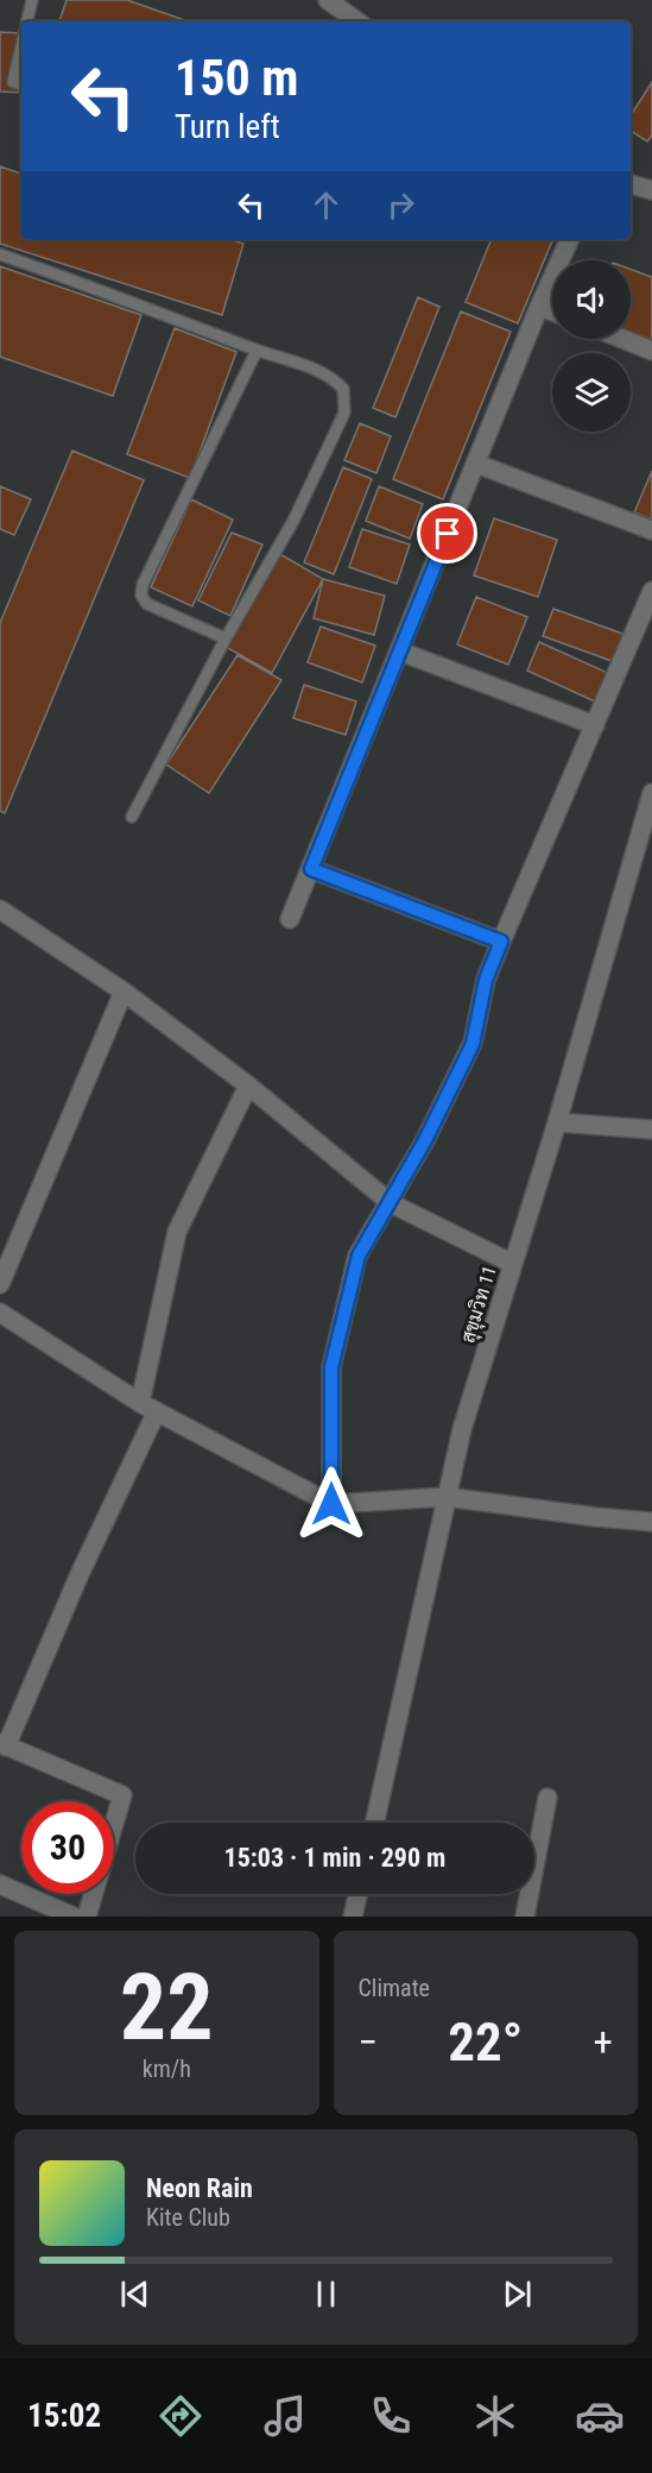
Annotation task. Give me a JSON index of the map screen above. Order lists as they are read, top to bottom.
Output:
{
  "streets": {
    "street": ["สุขุมวิท 11"]
  },
  "page": {
    "turn": ["150 m", "Turn left"],
    "limit": "30",
    "trip": "15:03 · 1 min · 290 m",
    "tile": [
      ["22", "km/h"],
      "Climate"
    ],
    "heat": ["−", "22°", "+"],
    "song": ["Neon Rain", "Kite Club"],
    "tabs": "15:02"
  }
}
